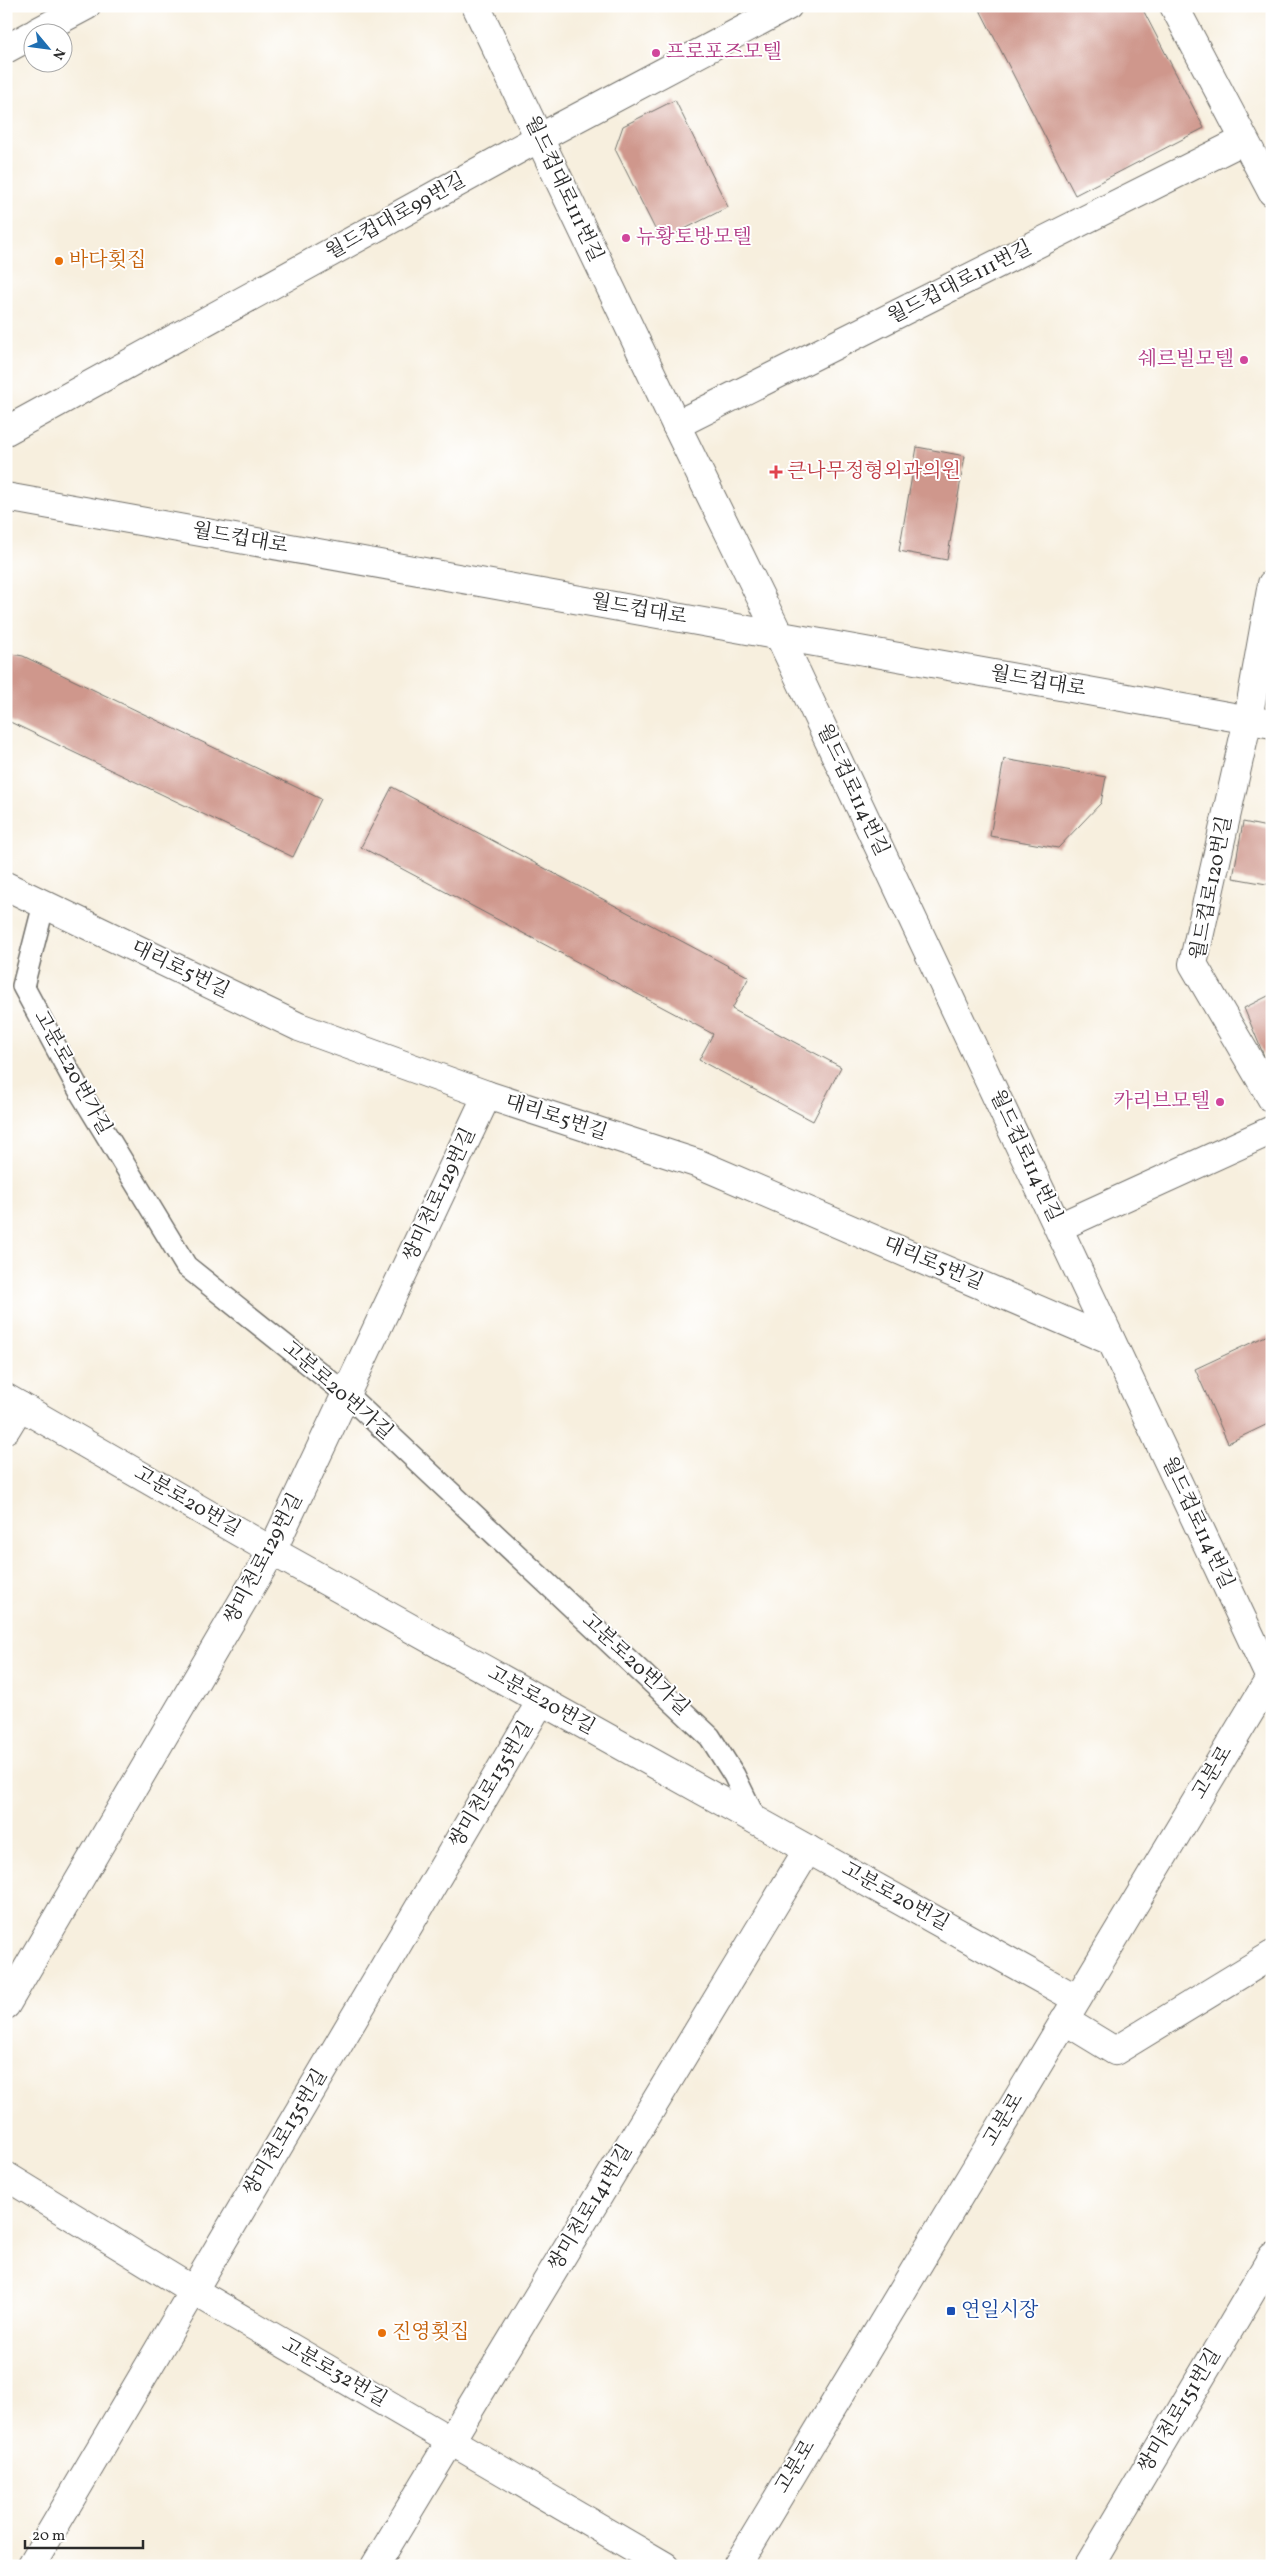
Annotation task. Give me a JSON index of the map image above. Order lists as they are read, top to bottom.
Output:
{
  "streets": {
    "street": [
      "월드컵대로111번길",
      "월드컵대로99번길",
      "월드컵대로",
      "월드컵로114번길",
      "월드컵로120번길",
      "대리로5번길",
      "쌍미천로129번길",
      "고분로20번길",
      "고분로",
      "쌍미천로135번길",
      "쌍미천로141번길",
      "고분로32번길",
      "쌍미천로151번길"
    ],
    "lane": ["고분로20번가길"]
  },
  "crossings": [
    ["월드컵대로111번길", "월드컵대로99번길"],
    ["월드컵대로111번길", "월드컵대로"],
    ["월드컵대로111번길", "월드컵로114번길"],
    ["월드컵대로", "월드컵로114번길"],
    ["월드컵대로", "월드컵로120번길"],
    ["월드컵로114번길", "대리로5번길"],
    ["월드컵로114번길", "고분로"],
    ["대리로5번길", "고분로20번가길"],
    ["대리로5번길", "쌍미천로129번길"],
    ["고분로20번가길", "쌍미천로129번길"],
    ["고분로20번가길", "고분로20번길"],
    ["쌍미천로129번길", "고분로20번길"],
    ["고분로20번길", "고분로"],
    ["고분로20번길", "쌍미천로135번길"],
    ["고분로20번길", "쌍미천로141번길"],
    ["쌍미천로135번길", "고분로32번길"],
    ["쌍미천로141번길", "고분로32번길"]
  ],
  "places": {
    "other": [
      "프로포즈모텔",
      "뉴황토방모텔",
      "바다횟집",
      "쉐르빌모텔",
      "카리브모텔",
      "진영횟집"
    ],
    "health": ["큰나무정형외과의원"],
    "transit": ["연일시장"]
  },
  "scale_bar": "20 m",
  "north": "bottom right"
}
